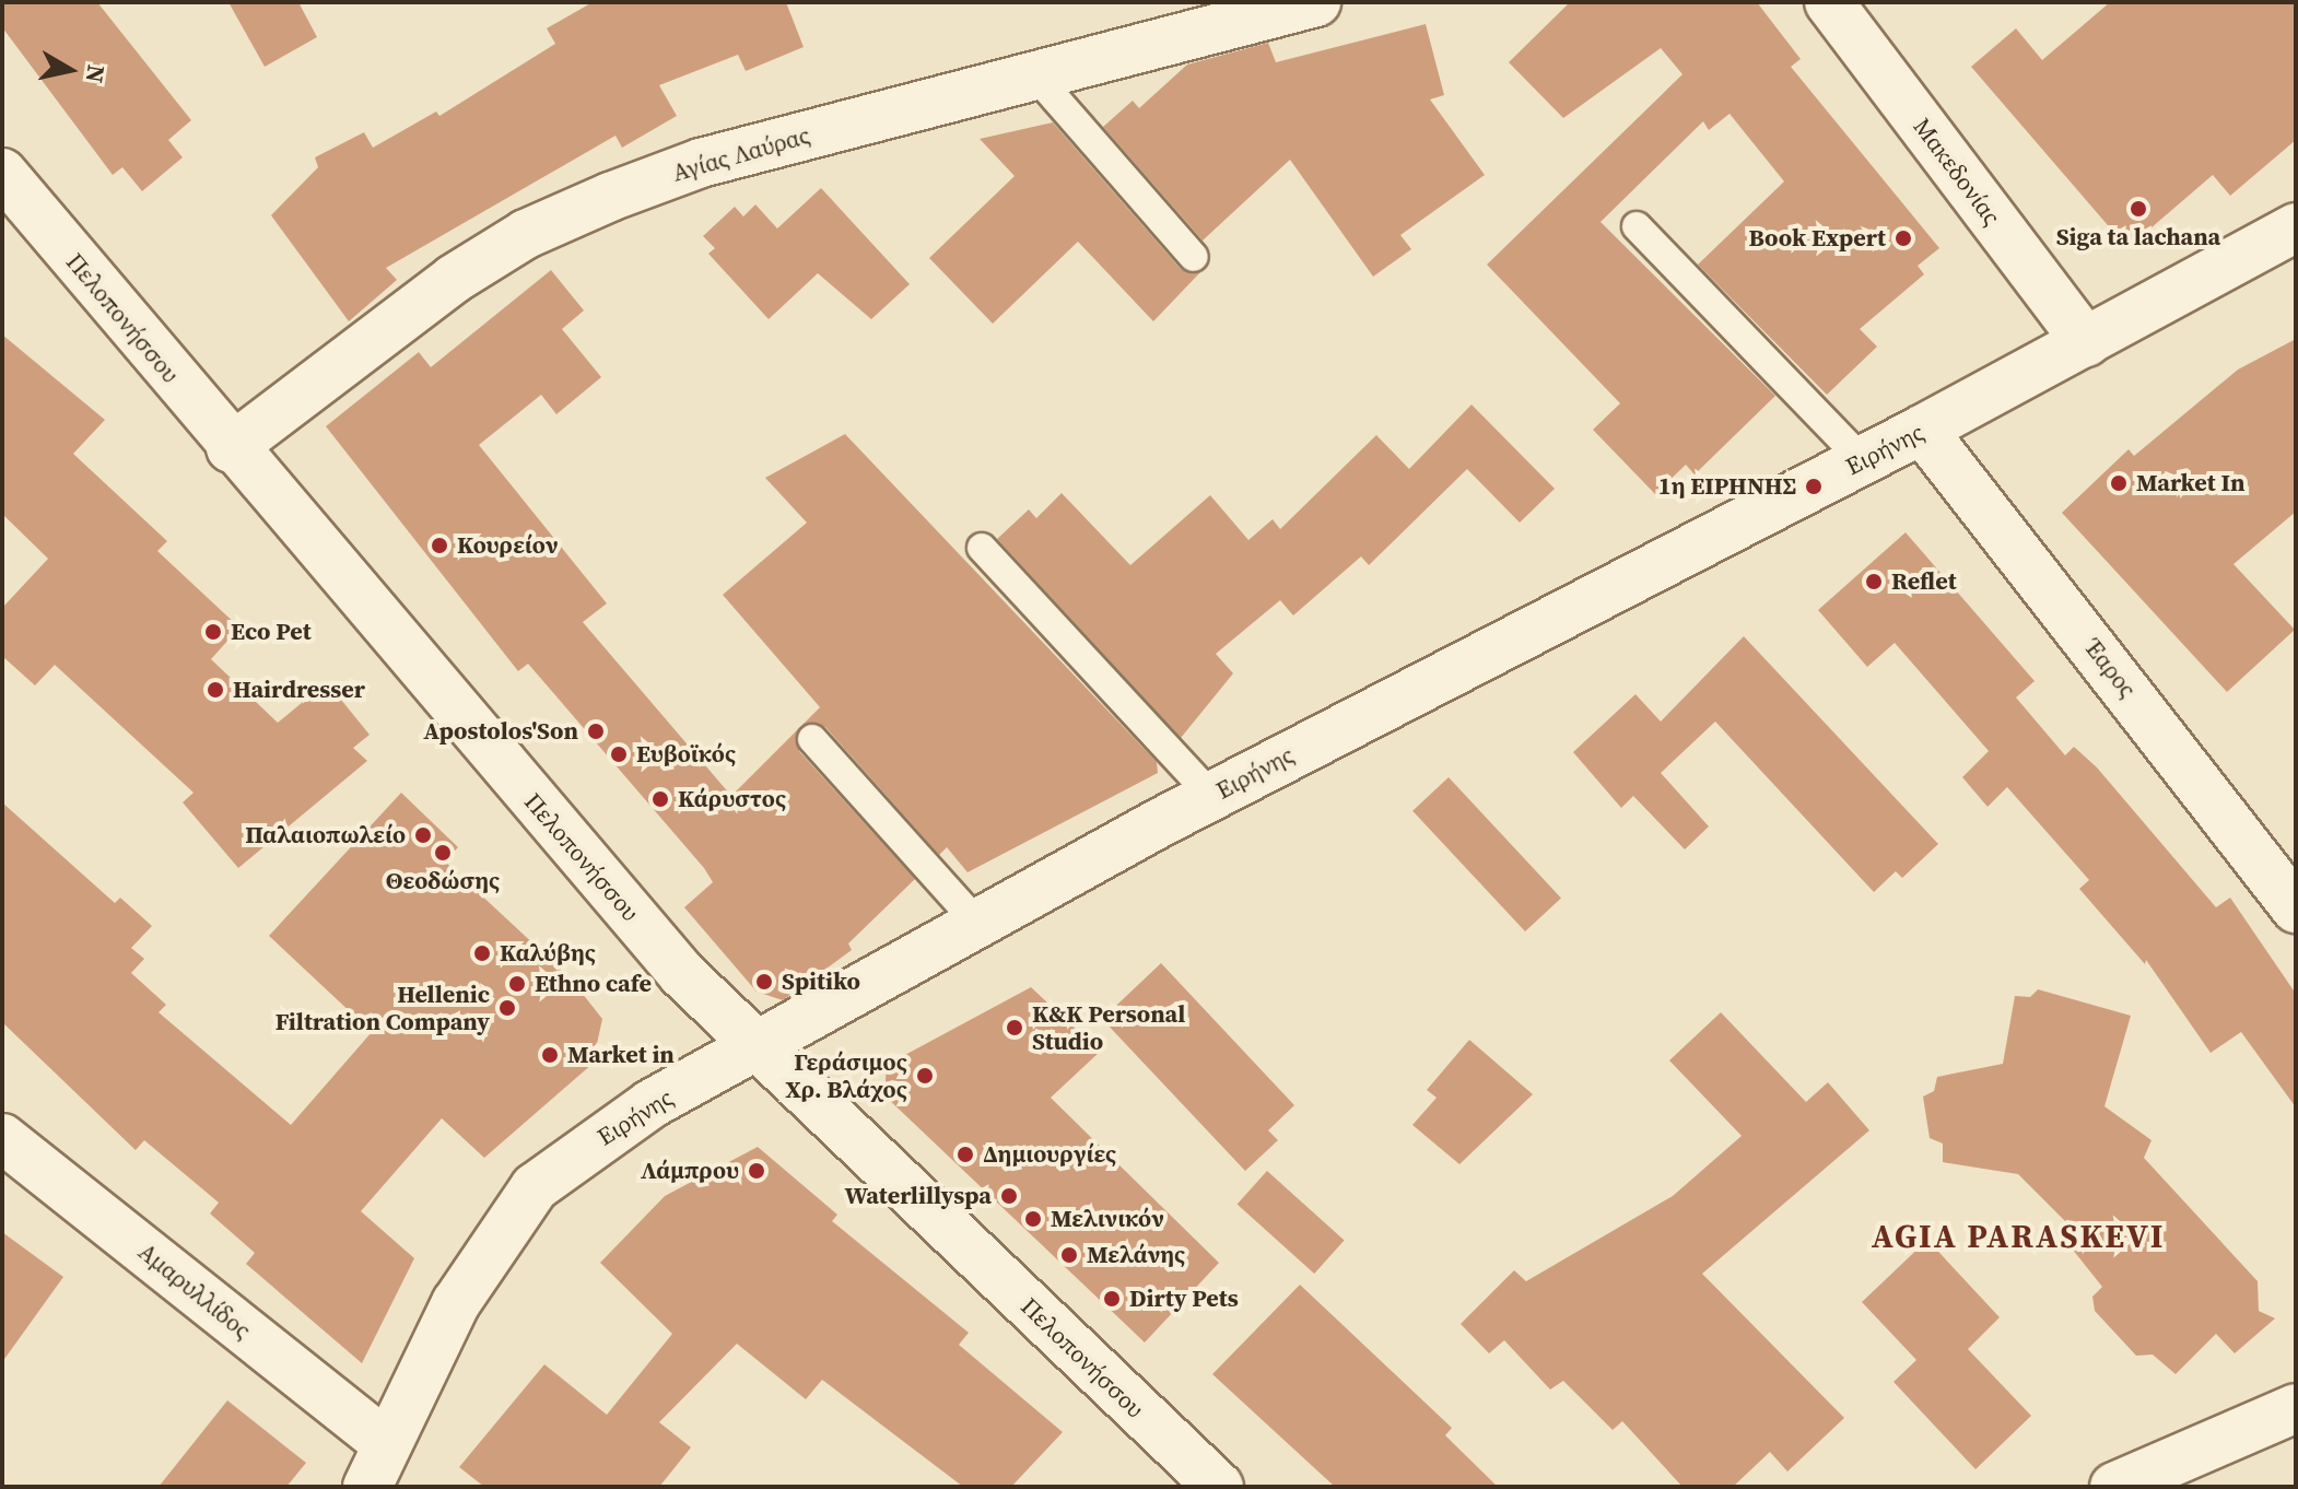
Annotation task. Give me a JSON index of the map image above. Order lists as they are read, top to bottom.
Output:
{
  "streets": {
    "street": [
      "Αγίας Λαύρας",
      "Μακεδονίας",
      "Πελοπονήσσου",
      "Ειρήνης",
      "Έαρος",
      "Αμαρυλλίδος"
    ]
  },
  "crossings": [
    ["Αγίας Λαύρας", "Πελοπονήσσου"],
    ["Μακεδονίας", "Ειρήνης"],
    ["Πελοπονήσσου", "Ειρήνης"],
    ["Ειρήνης", "Έαρος"],
    ["Ειρήνης", "Αμαρυλλίδος"]
  ],
  "districts": ["AGIA PARASKEVI"],
  "places": [
    "Siga ta lachana",
    "Book Expert",
    "Market In",
    "1η ΕΙΡΗΝΗΣ",
    "Κουρείον",
    "Reflet",
    "Eco Pet",
    "Hairdresser",
    "Apostolos'Son",
    "Ευβοϊκός",
    "Κάρυστος",
    "Παλαιοπωλείο",
    "Θεοδώσης",
    "Καλύβης",
    "Spitiko",
    "Ethno cafe",
    "Hellenic Filtration Company",
    "K&K Personal Studio",
    "Market in",
    "Γεράσιμος Χρ. Βλάχος",
    "Δημιουργίες",
    "Λάμπρου",
    "Waterlillyspa",
    "Μελινικόν",
    "Μελάνης",
    "Dirty Pets"
  ],
  "north": "right"
}
